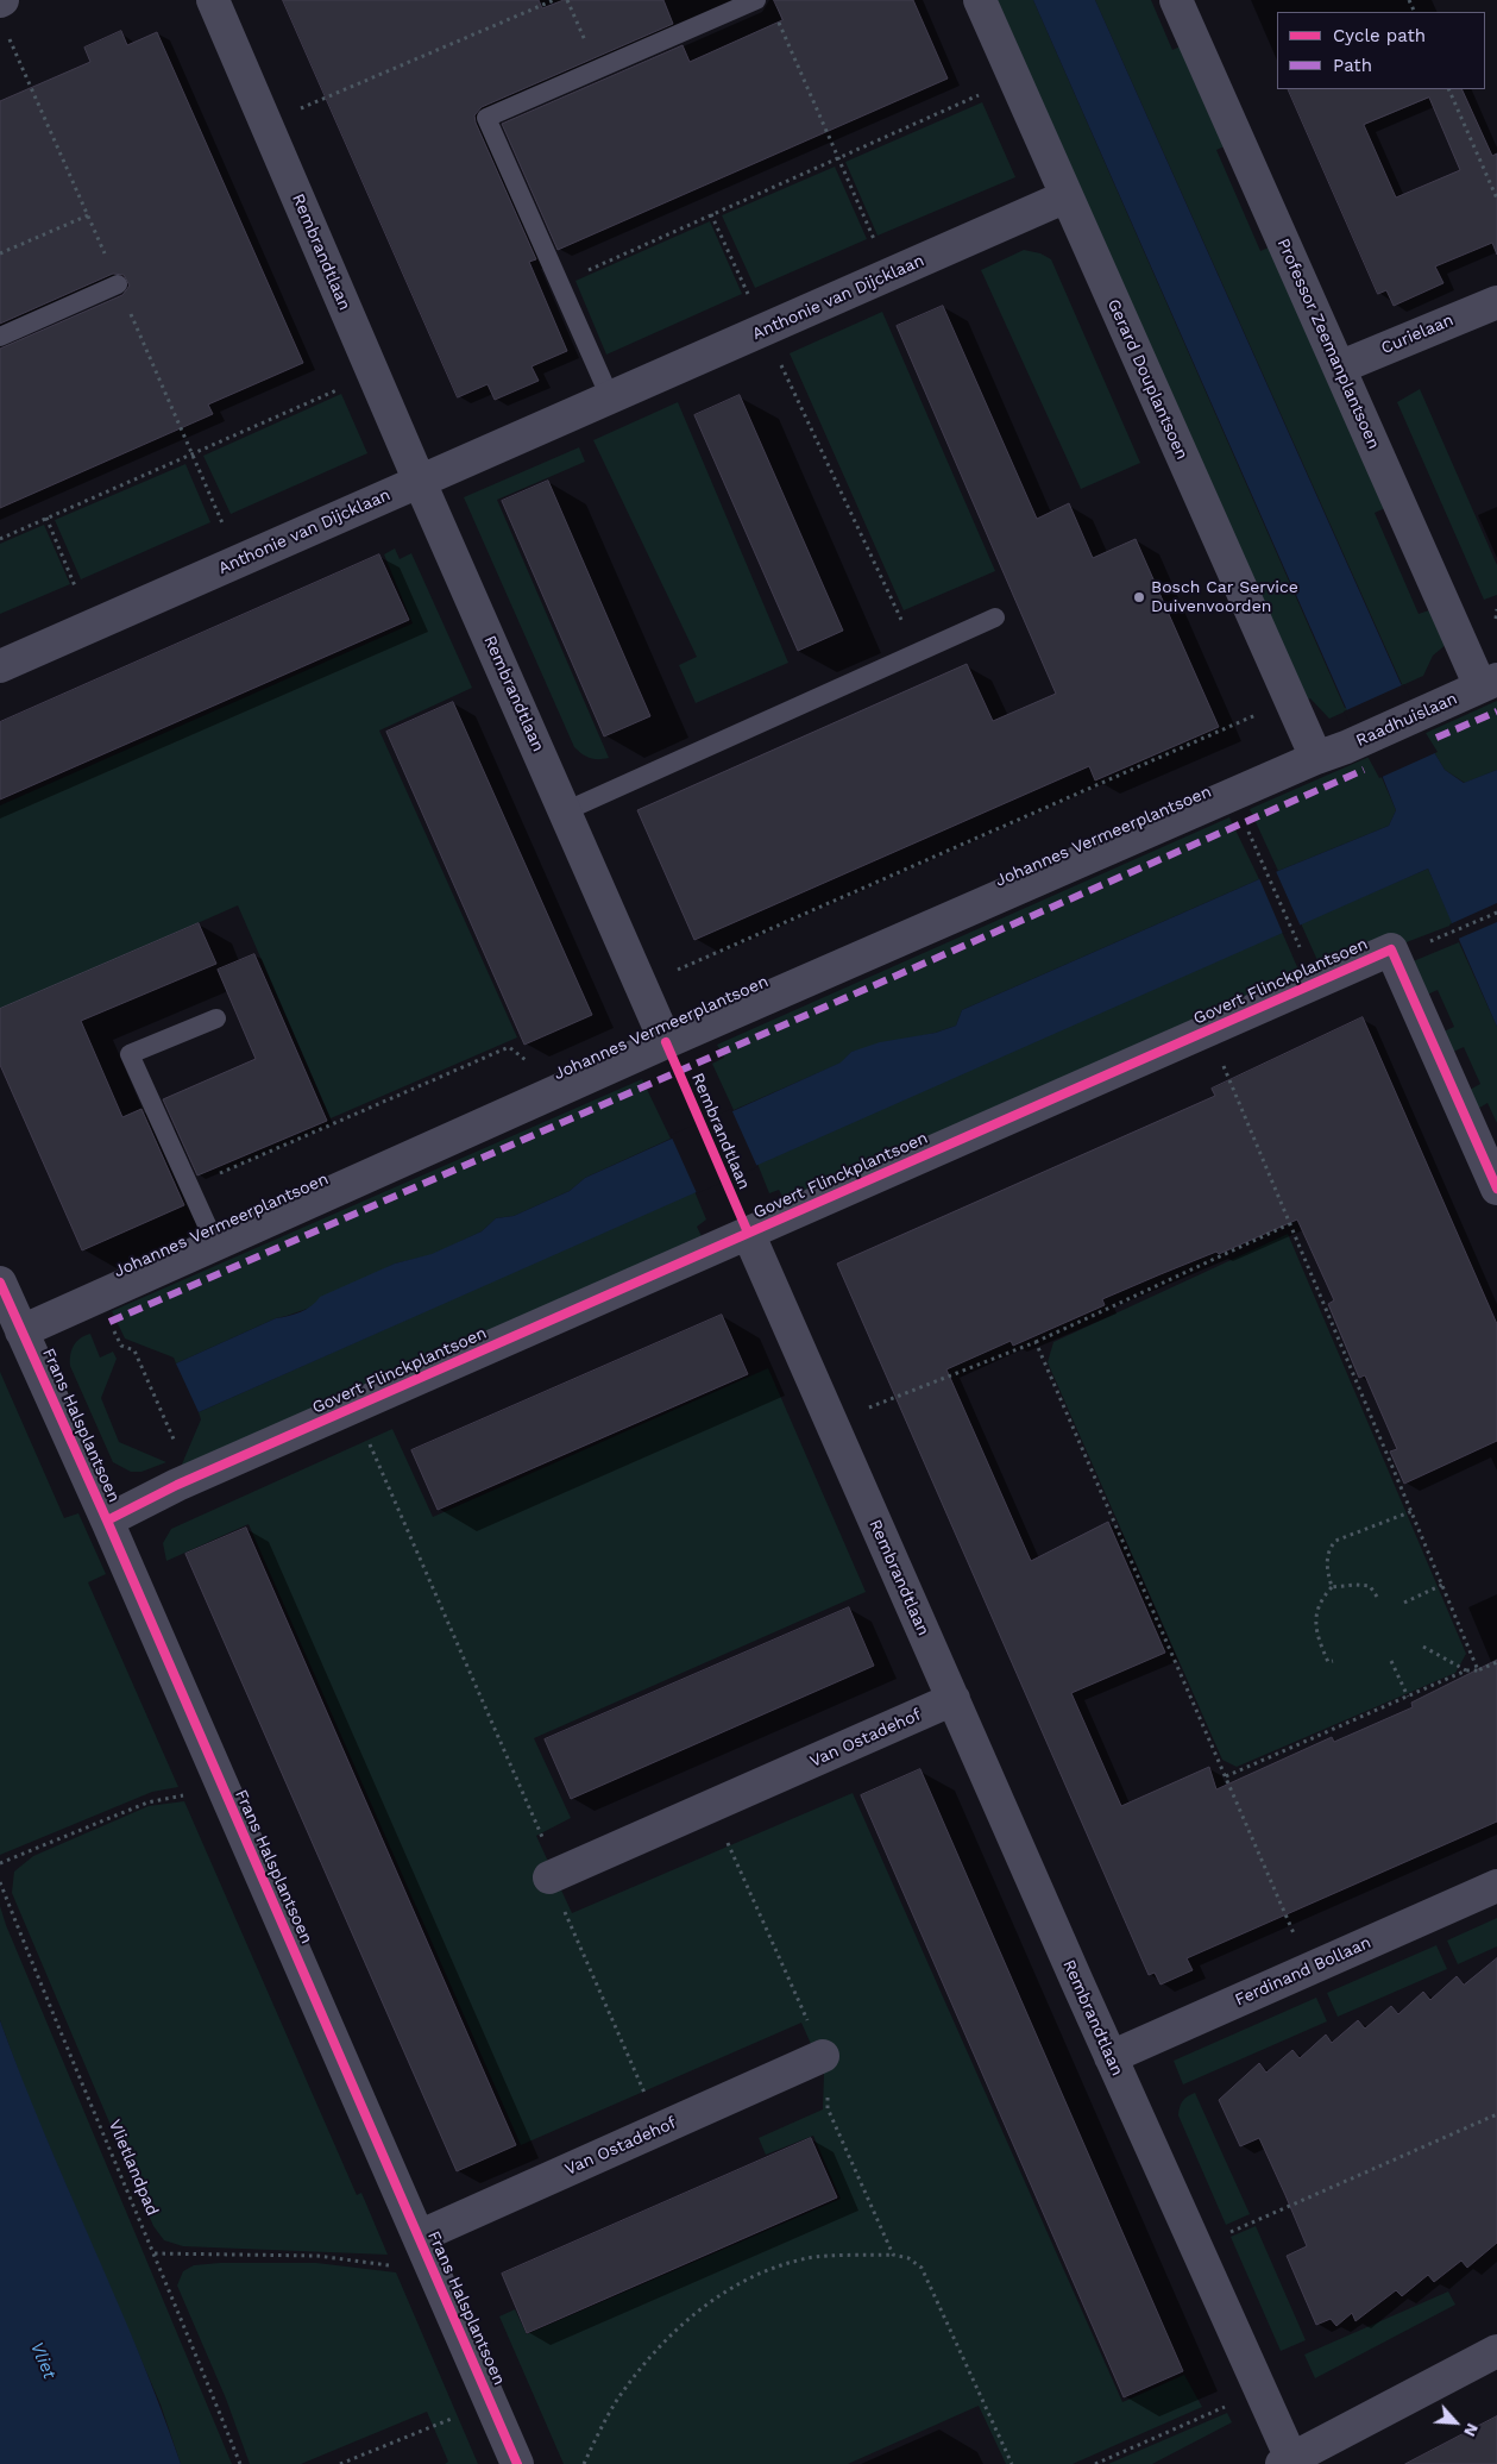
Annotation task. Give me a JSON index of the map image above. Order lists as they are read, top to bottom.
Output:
{
  "streets": {
    "street": [
      "Rembrandtlaan",
      "Anthonie van Dijcklaan",
      "Curielaan",
      "Professor Zeemanplantsoen",
      "Gerard Douplantsoen",
      "Raadhuislaan",
      "Johannes Vermeerplantsoen",
      "Govert Flinckplantsoen",
      "Frans Halsplantsoen",
      "Van Ostadehof",
      "Ferdinand Bollaan"
    ],
    "path": ["Vlietlandpad"]
  },
  "crossings": [
    ["Rembrandtlaan", "Anthonie van Dijcklaan"],
    ["Rembrandtlaan", "Johannes Vermeerplantsoen"],
    ["Rembrandtlaan", "Govert Flinckplantsoen"],
    ["Rembrandtlaan", "Van Ostadehof"],
    ["Rembrandtlaan", "Ferdinand Bollaan"],
    ["Anthonie van Dijcklaan", "Gerard Douplantsoen"],
    ["Curielaan", "Professor Zeemanplantsoen"],
    ["Professor Zeemanplantsoen", "Raadhuislaan"],
    ["Gerard Douplantsoen", "Raadhuislaan"],
    ["Gerard Douplantsoen", "Johannes Vermeerplantsoen"],
    ["Raadhuislaan", "Johannes Vermeerplantsoen"],
    ["Johannes Vermeerplantsoen", "Frans Halsplantsoen"],
    ["Govert Flinckplantsoen", "Frans Halsplantsoen"],
    ["Frans Halsplantsoen", "Van Ostadehof"]
  ],
  "water": ["Vliet"],
  "places": ["Bosch Car Service Duivenvoorden"],
  "legend": ["Cycle path", "Path"],
  "north": "bottom right"
}
